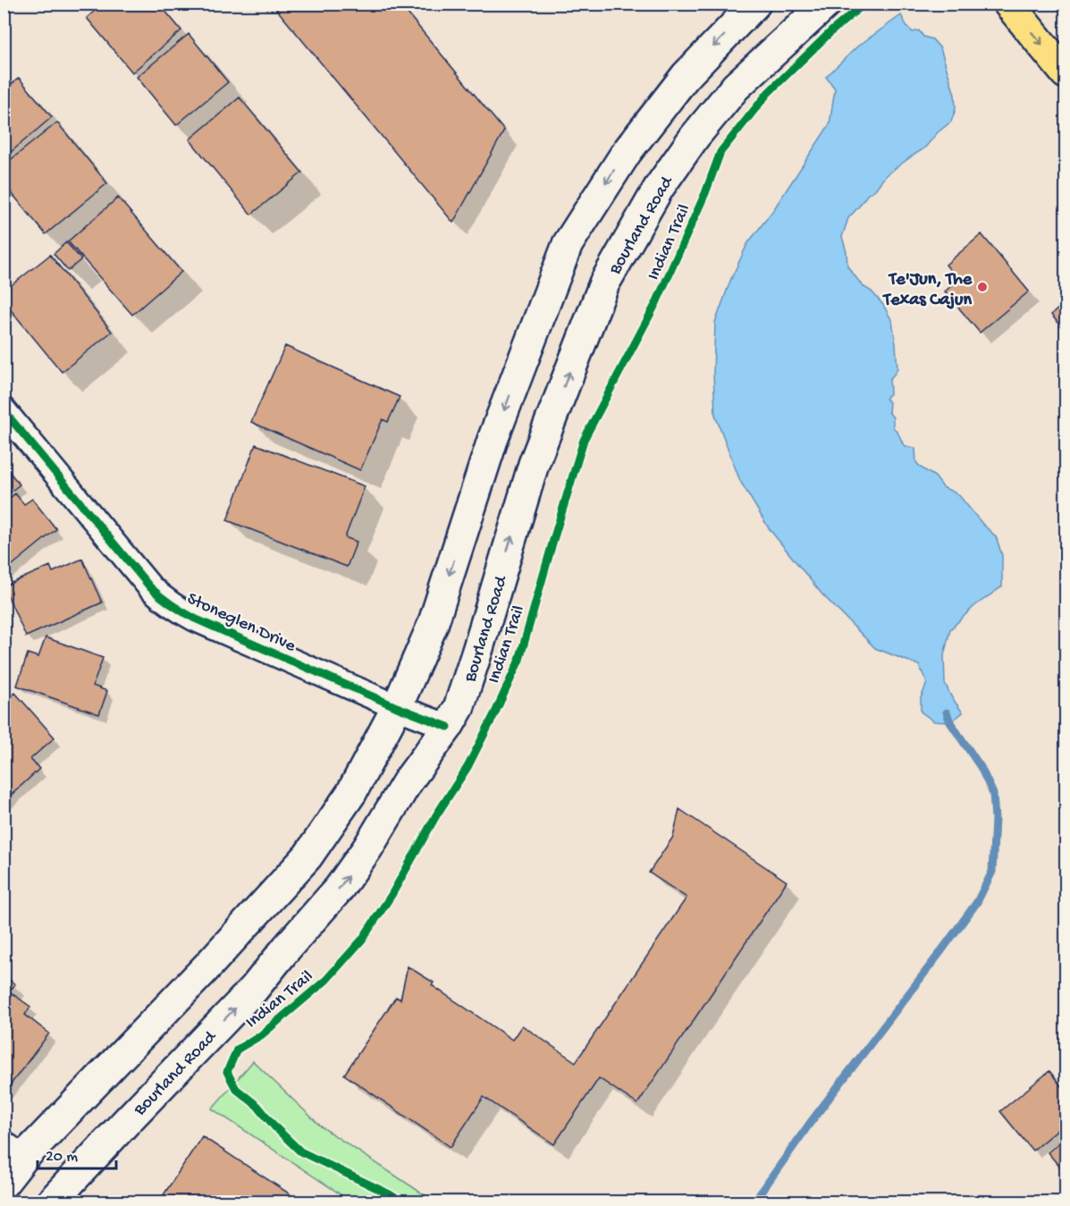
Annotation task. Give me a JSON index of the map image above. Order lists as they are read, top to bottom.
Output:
{
  "streets": {
    "main road": ["Bourland Road"],
    "street": ["Stoneglen Drive"],
    "cycle path": ["Indian Trail"]
  },
  "crossings": [
    ["Bourland Road", "Stoneglen Drive"]
  ],
  "places": ["Te'Jun, The Texas Cajun"],
  "scale_bar": "20 m"
}
